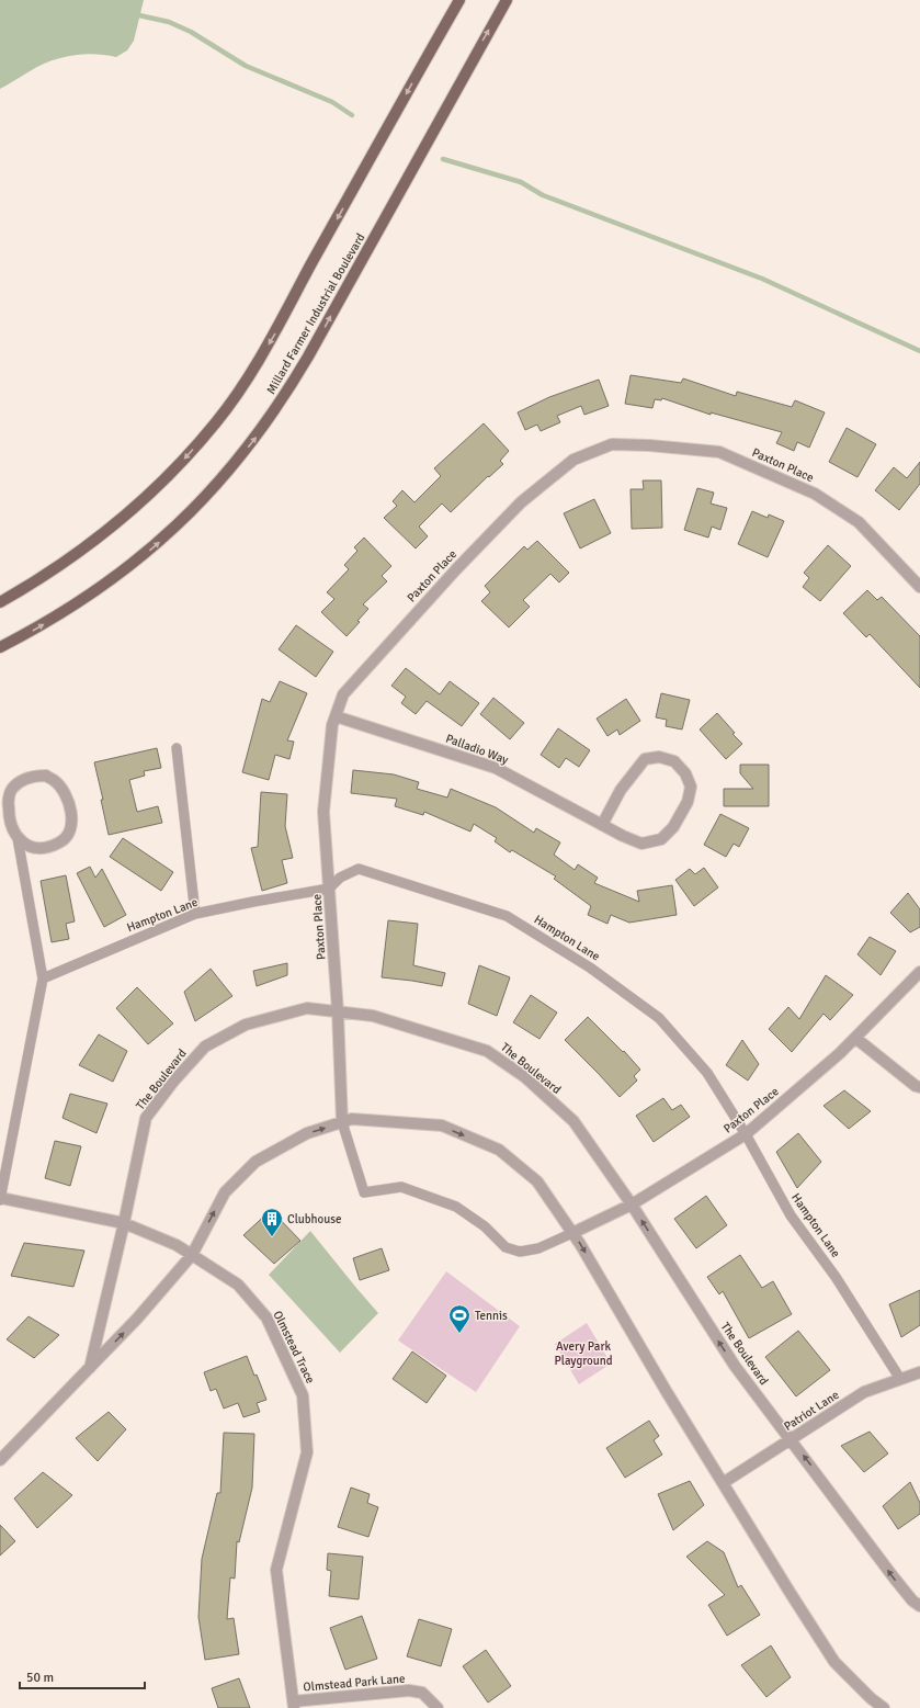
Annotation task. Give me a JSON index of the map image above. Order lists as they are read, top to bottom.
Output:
{
  "streets": {
    "main road": ["Millard Farmer Industrial Boulevard"],
    "street": [
      "Paxton Place",
      "Palladio Way",
      "The Boulevard",
      "Olmstead Trace",
      "Patriot Lane",
      "Olmstead Park Lane"
    ],
    "lane": ["Hampton Lane"]
  },
  "crossings": [
    ["Paxton Place", "Palladio Way"],
    ["Paxton Place", "Hampton Lane"],
    ["Paxton Place", "The Boulevard"],
    ["Hampton Lane", "Patriot Lane"],
    ["The Boulevard", "Olmstead Trace"],
    ["The Boulevard", "Patriot Lane"],
    ["Olmstead Trace", "Olmstead Park Lane"]
  ],
  "parks": ["Avery Park Playground"],
  "places": {
    "building": ["Clubhouse"],
    "sports": ["Tennis"]
  },
  "scale_bar": "50 m"
}
